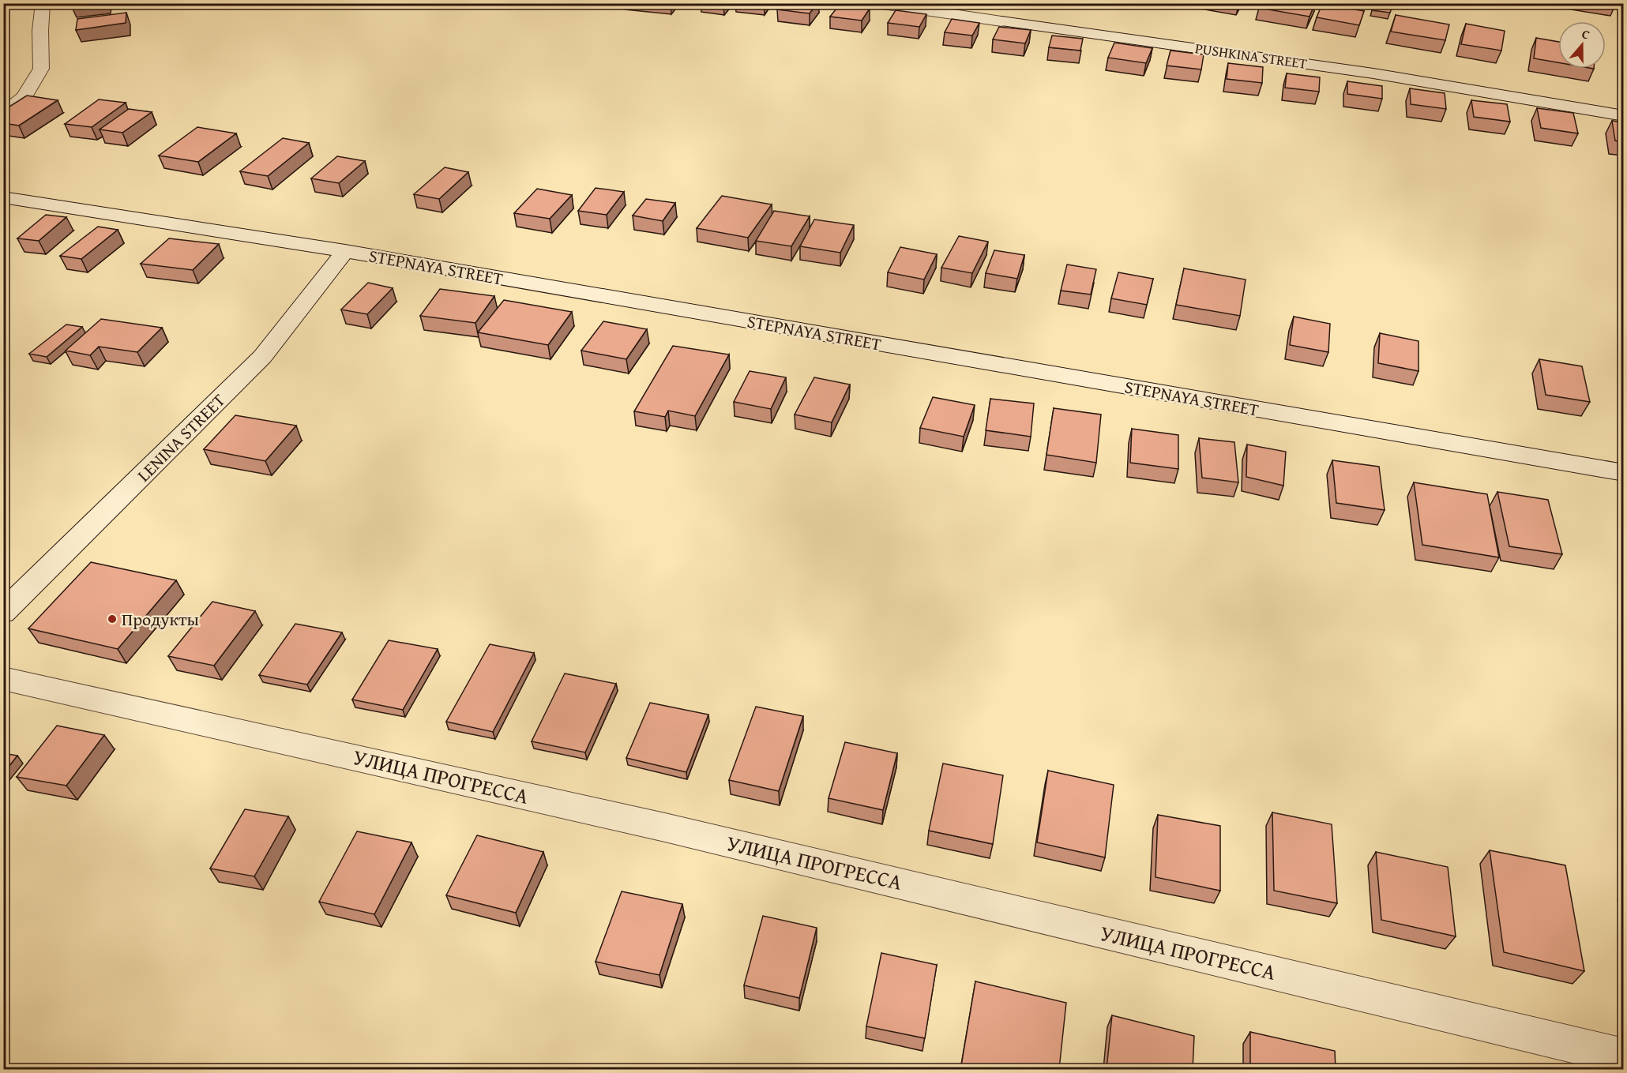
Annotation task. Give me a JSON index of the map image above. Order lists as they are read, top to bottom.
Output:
{
  "streets": {
    "street": [
      "PUSHKINA STREET",
      "STEPNAYA STREET",
      "LENINA STREET",
      "УЛИЦА ПРОГРЕССА"
    ]
  },
  "crossings": [
    ["STEPNAYA STREET", "LENINA STREET"]
  ],
  "places": ["Продукты"],
  "north": "top"
}
